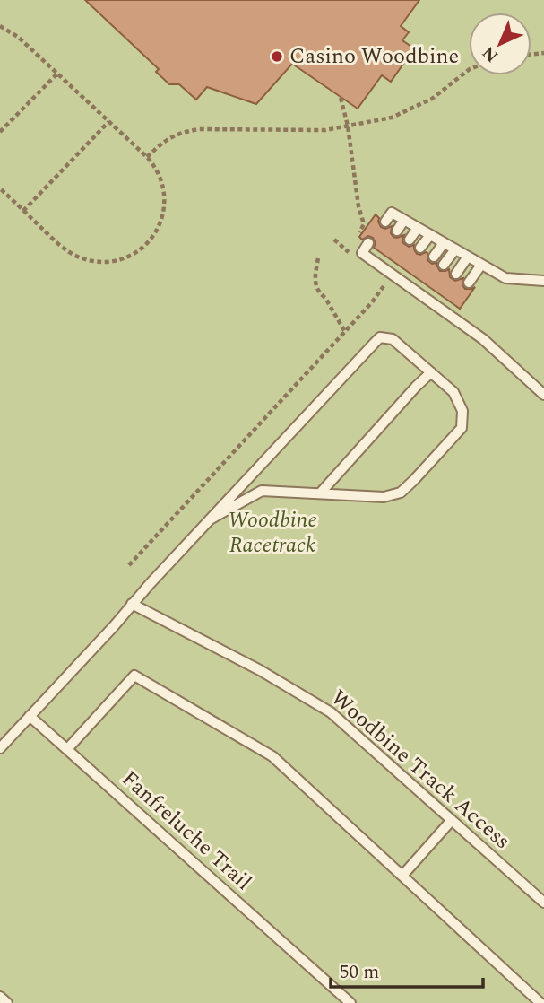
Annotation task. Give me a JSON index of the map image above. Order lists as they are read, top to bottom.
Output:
{
  "streets": {
    "lane": ["Woodbine Track Access", "Fanfreluche Trail"]
  },
  "parks": ["Woodbine Racetrack"],
  "places": ["Casino Woodbine"],
  "scale_bar": "50 m",
  "north": "bottom left"
}
